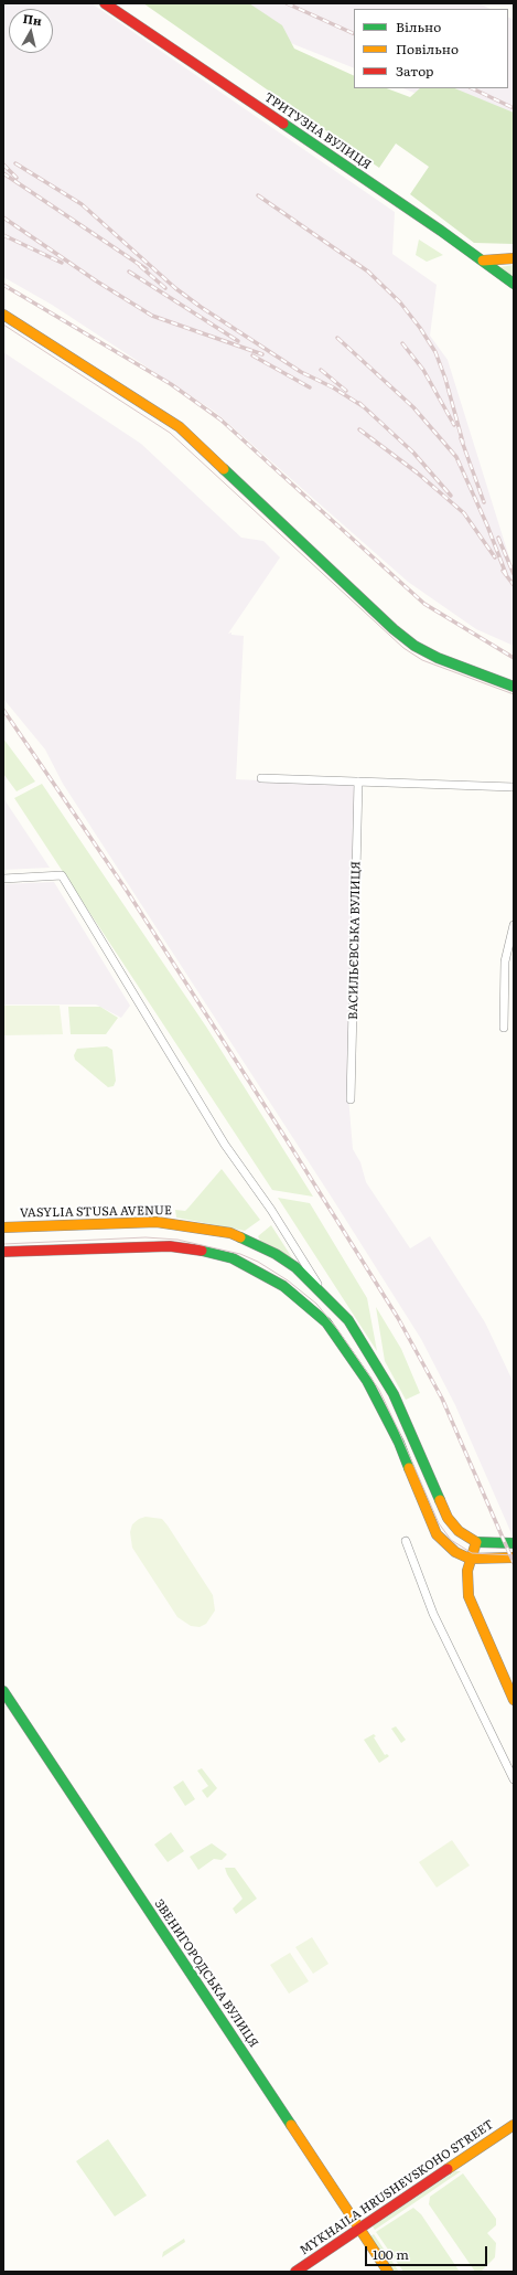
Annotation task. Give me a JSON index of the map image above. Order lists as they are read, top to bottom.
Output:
{
  "streets": {
    "street": [
      "ТРИТУЗНА ВУЛИЦЯ",
      "ВАСИЛЬЄВСЬКА ВУЛИЦЯ",
      "VASYLIA STUSA AVENUE",
      "ЗВЕНИГОРОДСЬКА ВУЛИЦЯ",
      "MYKHAILA HRUSHEVSKOHO STREET"
    ]
  },
  "crossings": [
    ["ЗВЕНИГОРОДСЬКА ВУЛИЦЯ", "MYKHAILA HRUSHEVSKOHO STREET"]
  ],
  "legend": ["Вільно", "Повільно", "Затор"],
  "scale_bar": "100 m",
  "north": "top"
}
